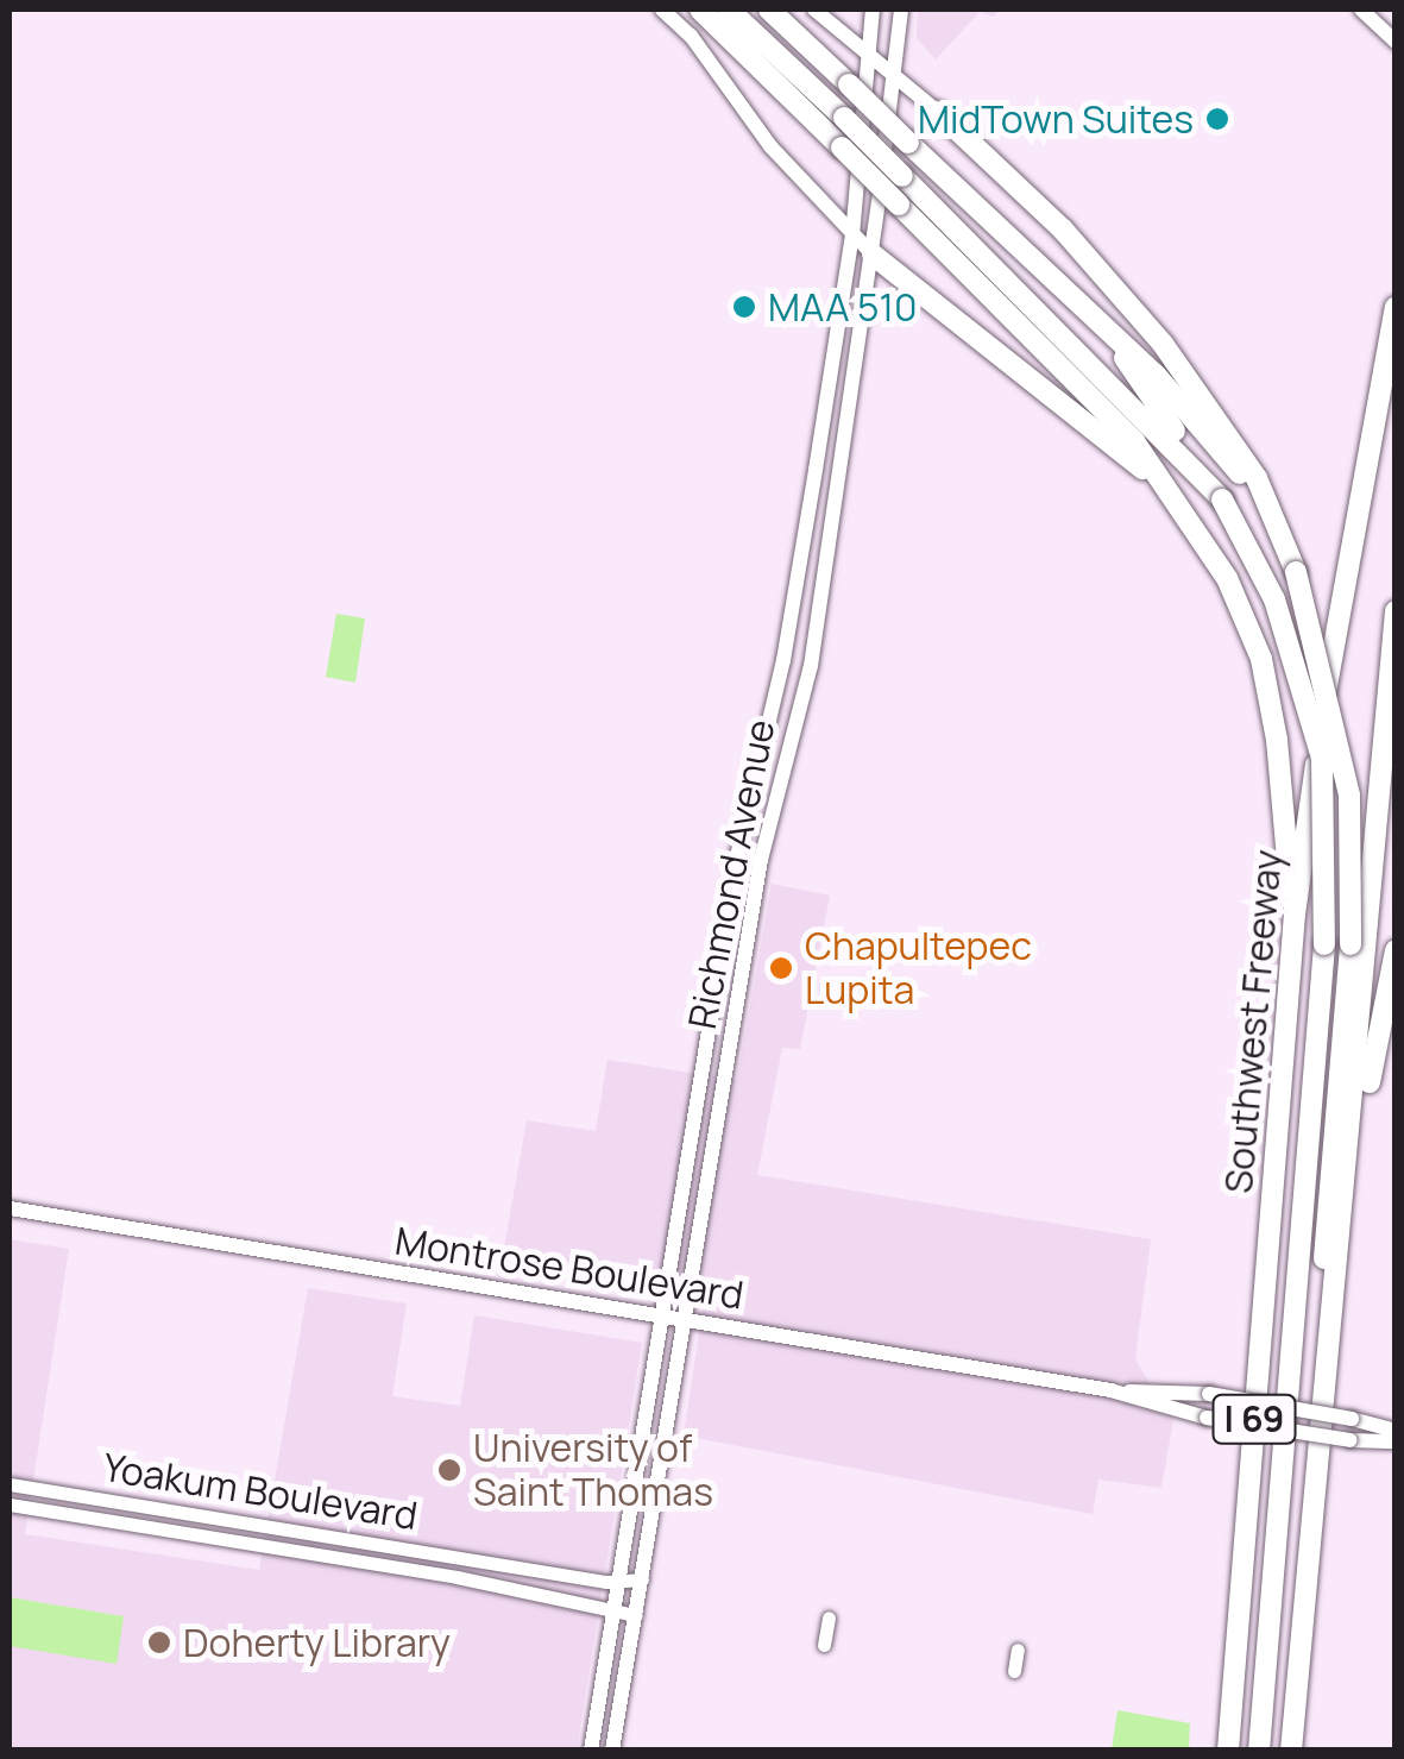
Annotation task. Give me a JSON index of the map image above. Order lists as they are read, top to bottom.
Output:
{
  "streets": {
    "highway": ["Southwest Freeway", "I 69"],
    "main road": ["Richmond Avenue", "Montrose Boulevard"],
    "street": ["Yoakum Boulevard"]
  },
  "crossings": [
    ["Richmond Avenue", "Montrose Boulevard"],
    ["Richmond Avenue", "Yoakum Boulevard"]
  ],
  "places": [
    "MidTown Suites",
    "MAA 510",
    "Chapultepec Lupita",
    "University of Saint Thomas",
    "Doherty Library"
  ]
}
